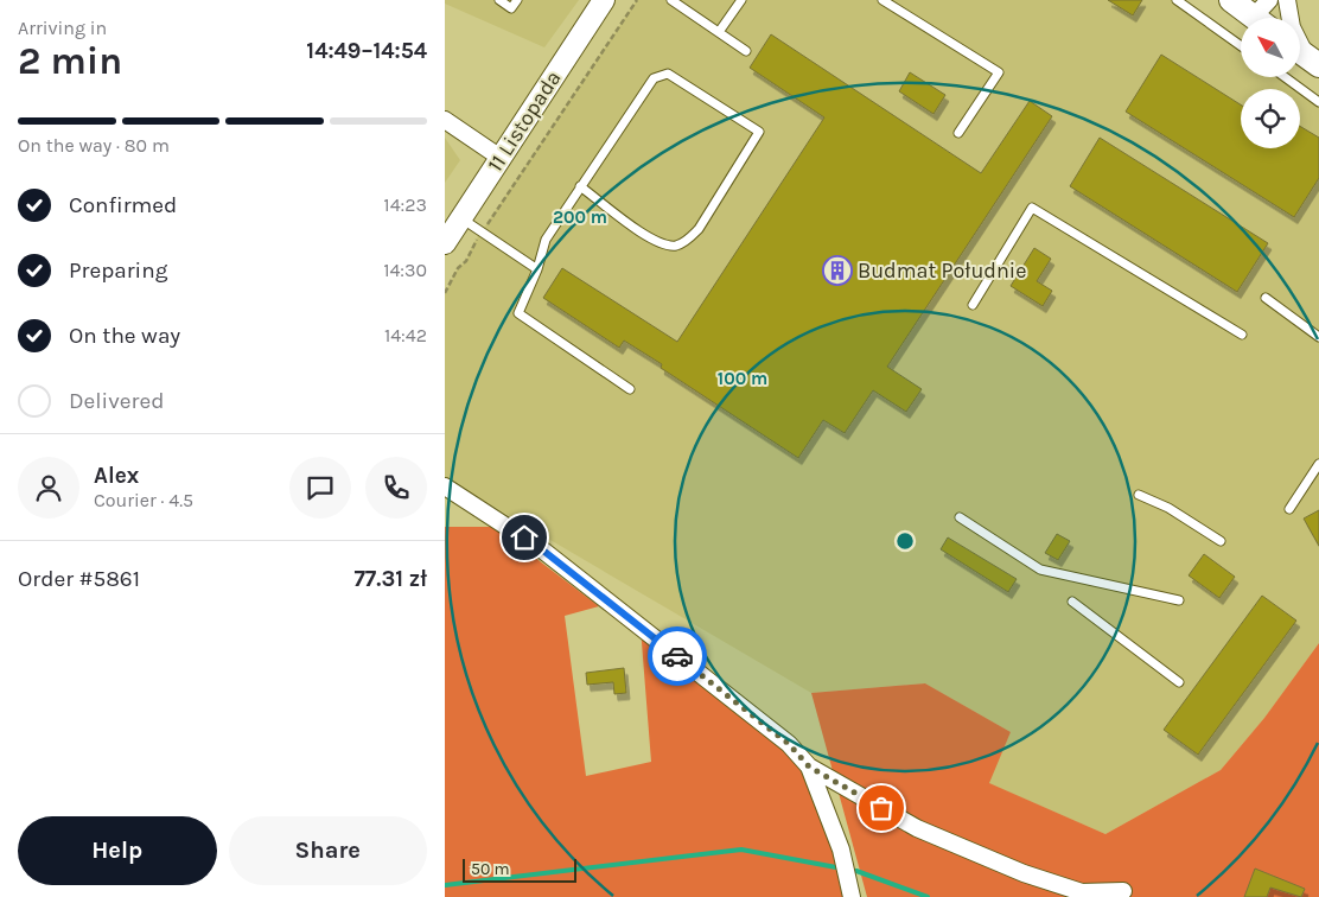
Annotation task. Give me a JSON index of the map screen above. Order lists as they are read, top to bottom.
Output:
{
  "streets": {
    "street": ["11 Listopada"]
  },
  "places": {
    "building": ["Budmat Południe"]
  },
  "scale_bar": "50 m",
  "north": "top left",
  "page": {
    "heading": ["2 min", "Arriving in", "14:49–14:54"],
    "panel": [
      "Alex",
      "Courier · 4.5",
      "Order #5861",
      "77.31 zł"
    ],
    "bar": "On the way · 80 m",
    "list": [
      ["Confirmed", "14:23"],
      ["Preparing", "14:30"],
      ["On the way", "14:42"],
      "Delivered"
    ],
    "buttons": ["Help", "Share"],
    "scale": "50 m"
  },
  "rings": ["200 m", "100 m"]
}
